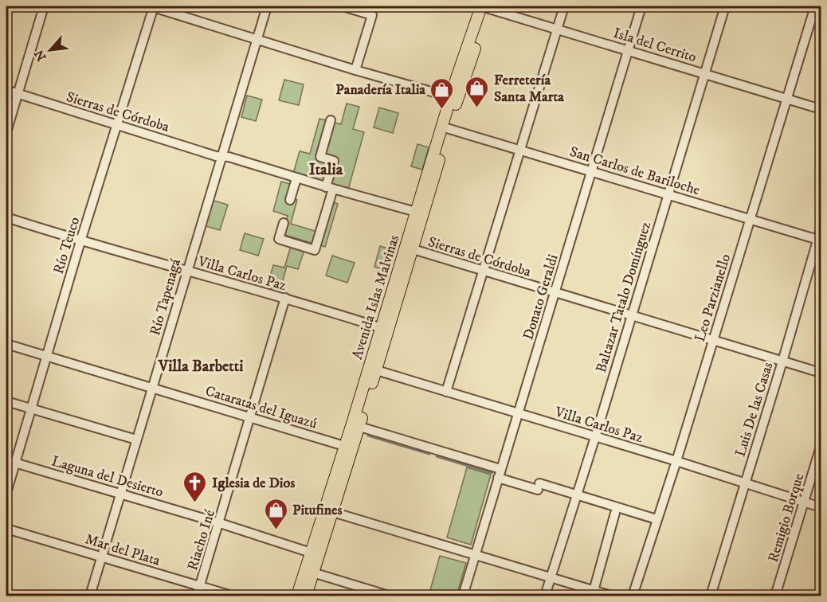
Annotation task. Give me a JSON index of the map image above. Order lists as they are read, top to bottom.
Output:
{
  "streets": {
    "main road": ["Avenida Islas Malvinas"],
    "street": [
      "Isla del Cerrito",
      "Sierras de Córdoba",
      "San Carlos de Bariloche",
      "Río Teuco",
      "Villa Carlos Paz",
      "Río Tapenagá",
      "Donato Geraldi",
      "Baltazar Tatalo Domínguez",
      "Leo Parzianello",
      "Cataratas del Iguazú",
      "Luis De las Casas",
      "Laguna del Desierto",
      "Remigio Borque",
      "Riacho Iné",
      "Mar del Plata"
    ]
  },
  "crossings": [
    ["Isla del Cerrito", "Avenida Islas Malvinas"],
    ["Isla del Cerrito", "Donato Geraldi"],
    ["Isla del Cerrito", "Baltazar Tatalo Domínguez"],
    ["Isla del Cerrito", "Leo Parzianello"],
    ["Sierras de Córdoba", "Río Teuco"],
    ["Sierras de Córdoba", "Río Tapenagá"],
    ["Sierras de Córdoba", "Avenida Islas Malvinas"],
    ["Sierras de Córdoba", "Donato Geraldi"],
    ["Sierras de Córdoba", "Baltazar Tatalo Domínguez"],
    ["Sierras de Córdoba", "Leo Parzianello"],
    ["Sierras de Córdoba", "Luis De las Casas"],
    ["San Carlos de Bariloche", "Avenida Islas Malvinas"],
    ["San Carlos de Bariloche", "Donato Geraldi"],
    ["San Carlos de Bariloche", "Baltazar Tatalo Domínguez"],
    ["San Carlos de Bariloche", "Leo Parzianello"],
    ["San Carlos de Bariloche", "Luis De las Casas"],
    ["Río Teuco", "Villa Carlos Paz"],
    ["Río Teuco", "Cataratas del Iguazú"],
    ["Río Teuco", "Laguna del Desierto"],
    ["Villa Carlos Paz", "Río Tapenagá"],
    ["Villa Carlos Paz", "Avenida Islas Malvinas"],
    ["Villa Carlos Paz", "Donato Geraldi"],
    ["Villa Carlos Paz", "Baltazar Tatalo Domínguez"],
    ["Villa Carlos Paz", "Leo Parzianello"],
    ["Villa Carlos Paz", "Luis De las Casas"],
    ["Villa Carlos Paz", "Remigio Borque"],
    ["Villa Carlos Paz", "Riacho Iné"],
    ["Río Tapenagá", "Cataratas del Iguazú"],
    ["Río Tapenagá", "Laguna del Desierto"],
    ["Río Tapenagá", "Mar del Plata"],
    ["Avenida Islas Malvinas", "Cataratas del Iguazú"],
    ["Avenida Islas Malvinas", "Laguna del Desierto"],
    ["Cataratas del Iguazú", "Riacho Iné"],
    ["Laguna del Desierto", "Riacho Iné"],
    ["Riacho Iné", "Mar del Plata"]
  ],
  "districts": ["Italia", "Villa Barbetti"],
  "places": {
    "shop": ["Ferretería Santa Marta", "Panadería Italia", "Pitufines"],
    "church": ["Iglesia de Dios"]
  },
  "north": "bottom left"
}
